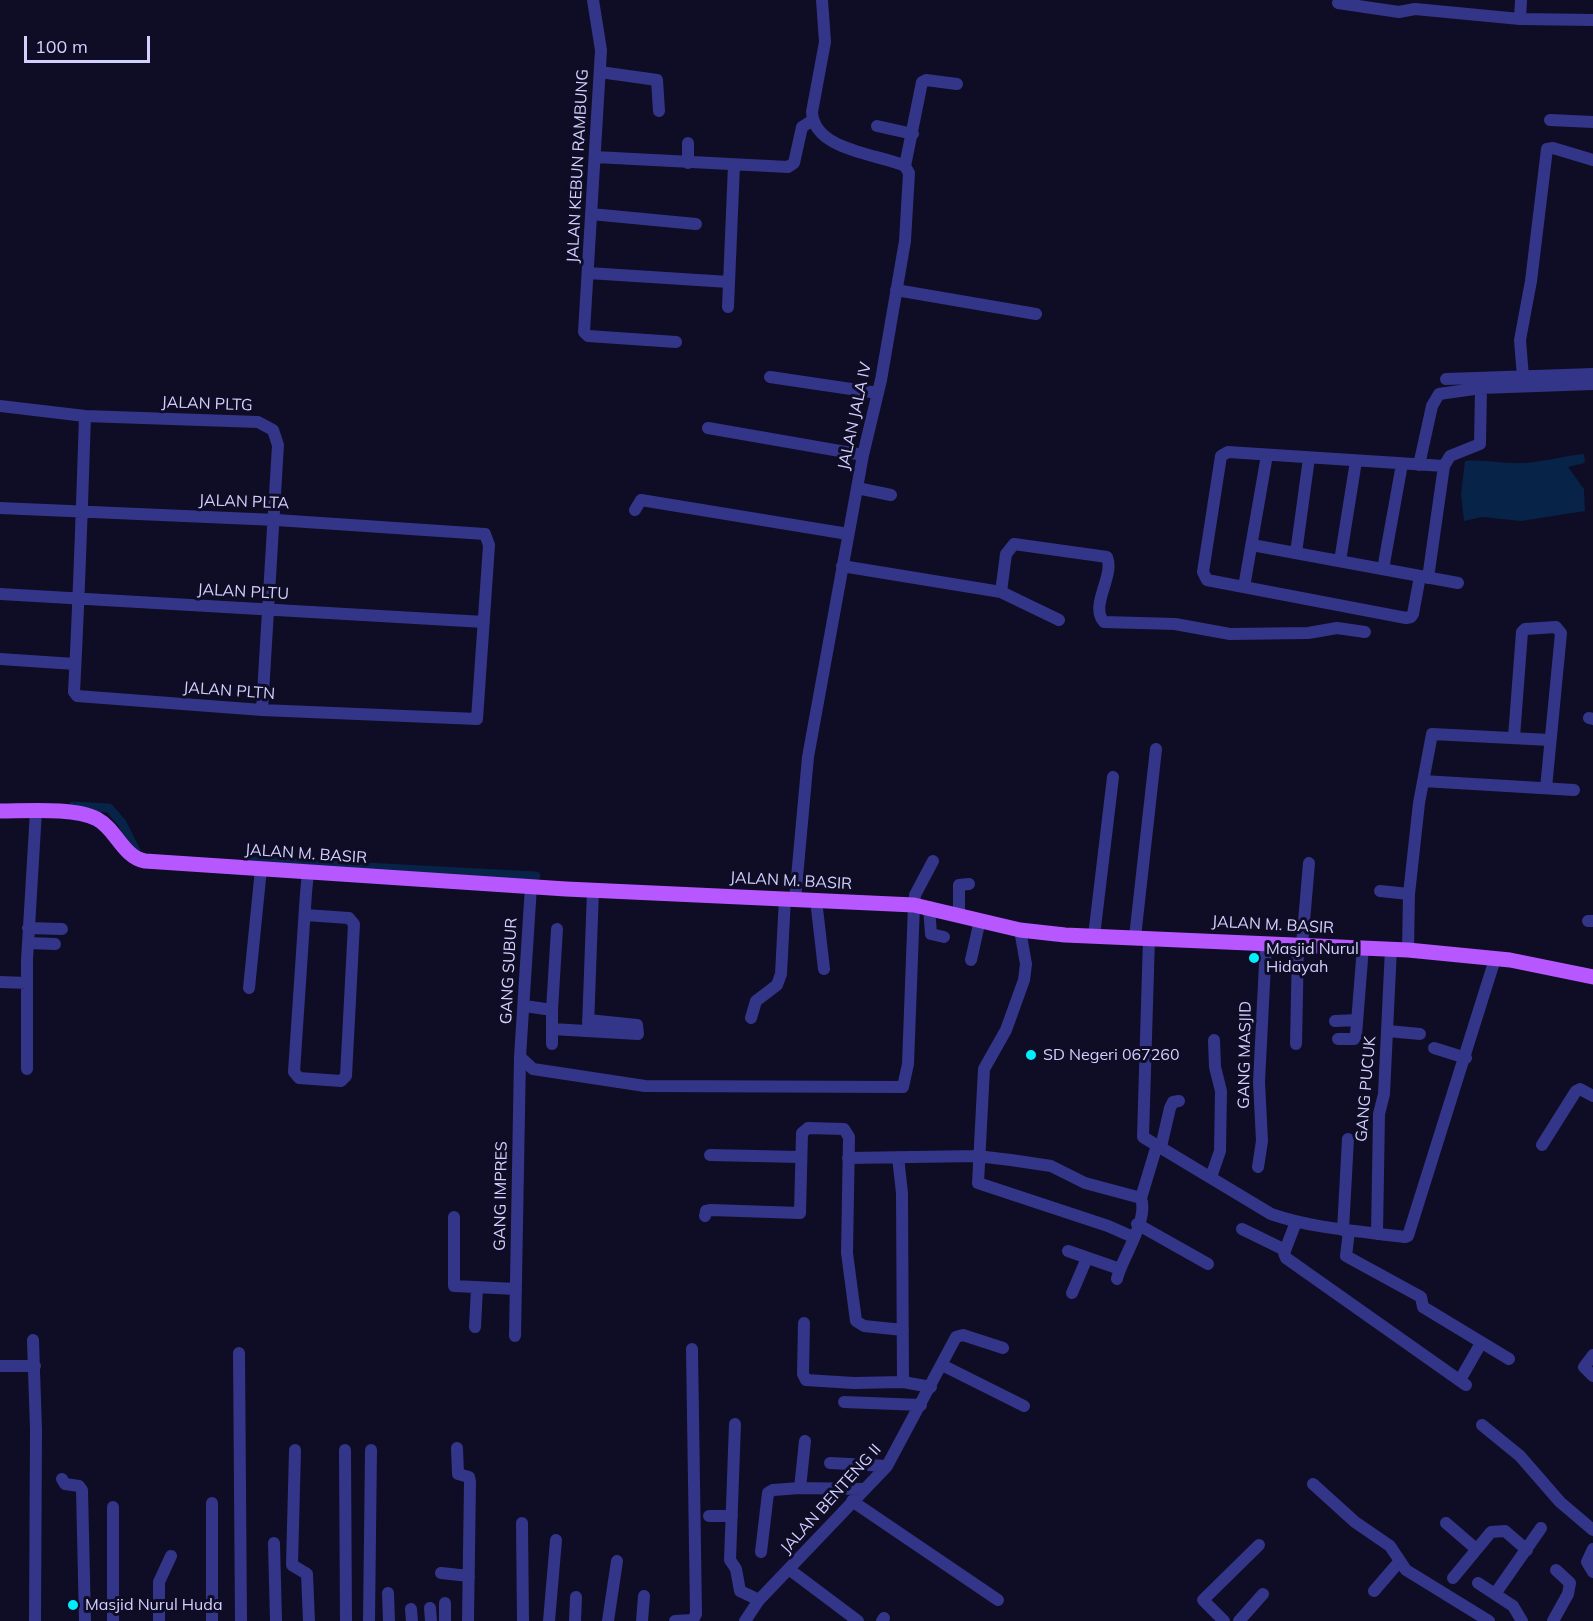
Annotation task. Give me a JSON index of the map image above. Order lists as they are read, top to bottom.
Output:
{
  "streets": {
    "main road": ["JALAN M. BASIR"],
    "street": [
      "JALAN KEBUN RAMBUNG",
      "JALAN PLTG",
      "JALAN JALA IV",
      "JALAN PLTA",
      "JALAN PLTU",
      "JALAN PLTN",
      "GANG SUBUR",
      "GANG MASJID",
      "GANG PUCUK",
      "GANG IMPRES",
      "JALAN BENTENG II"
    ]
  },
  "crossings": [
    ["JALAN PLTG", "JALAN PLTA"],
    ["JALAN PLTG", "JALAN PLTU"],
    ["JALAN PLTG", "JALAN PLTN"],
    ["JALAN JALA IV", "JALAN M. BASIR"],
    ["JALAN PLTA", "JALAN PLTN"],
    ["JALAN PLTU", "JALAN PLTN"],
    ["JALAN M. BASIR", "GANG SUBUR"],
    ["JALAN M. BASIR", "GANG MASJID"],
    ["JALAN M. BASIR", "GANG PUCUK"],
    ["GANG SUBUR", "GANG IMPRES"]
  ],
  "places": ["Masjid Nurul Hidayah", "SD Negeri 067260", "Masjid Nurul Huda"],
  "scale_bar": "100 m"
}
